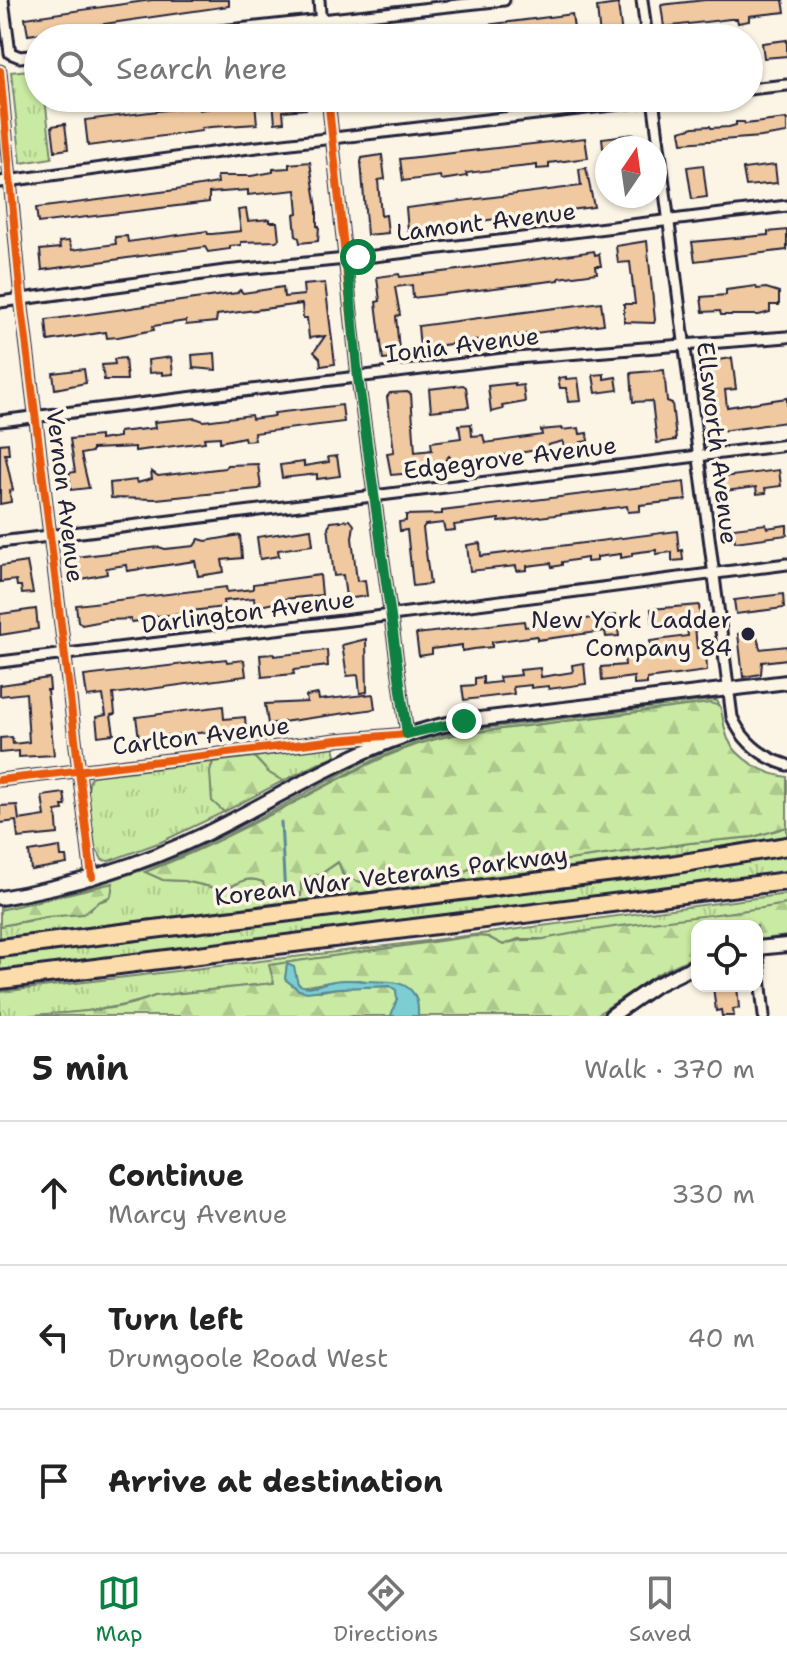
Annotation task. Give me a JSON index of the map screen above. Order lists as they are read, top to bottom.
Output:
{
  "streets": {
    "highway": ["Korean War Veterans Parkway"],
    "street": [
      "Lamont Avenue",
      "Ionia Avenue",
      "Ellsworth Avenue",
      "Edgegrove Avenue",
      "Vernon Avenue",
      "Darlington Avenue",
      "Carlton Avenue"
    ]
  },
  "crossings": [
    ["Lamont Avenue", "Ellsworth Avenue"],
    ["Lamont Avenue", "Vernon Avenue"],
    ["Ionia Avenue", "Ellsworth Avenue"],
    ["Ionia Avenue", "Vernon Avenue"],
    ["Ellsworth Avenue", "Edgegrove Avenue"],
    ["Ellsworth Avenue", "Darlington Avenue"],
    ["Edgegrove Avenue", "Vernon Avenue"],
    ["Vernon Avenue", "Darlington Avenue"],
    ["Vernon Avenue", "Carlton Avenue"]
  ],
  "places": ["New York Ladder Company 84"],
  "north": "top",
  "page": {
    "search": "Search here",
    "heading": ["5 min", "Walk · 370 m"],
    "list": [
      ["Continue", "Marcy Avenue", "330 m"],
      ["Turn left", "Drumgoole Road West", "40 m"],
      "Arrive at destination"
    ],
    "nav": ["Map", "Directions", "Saved"]
  }
}
